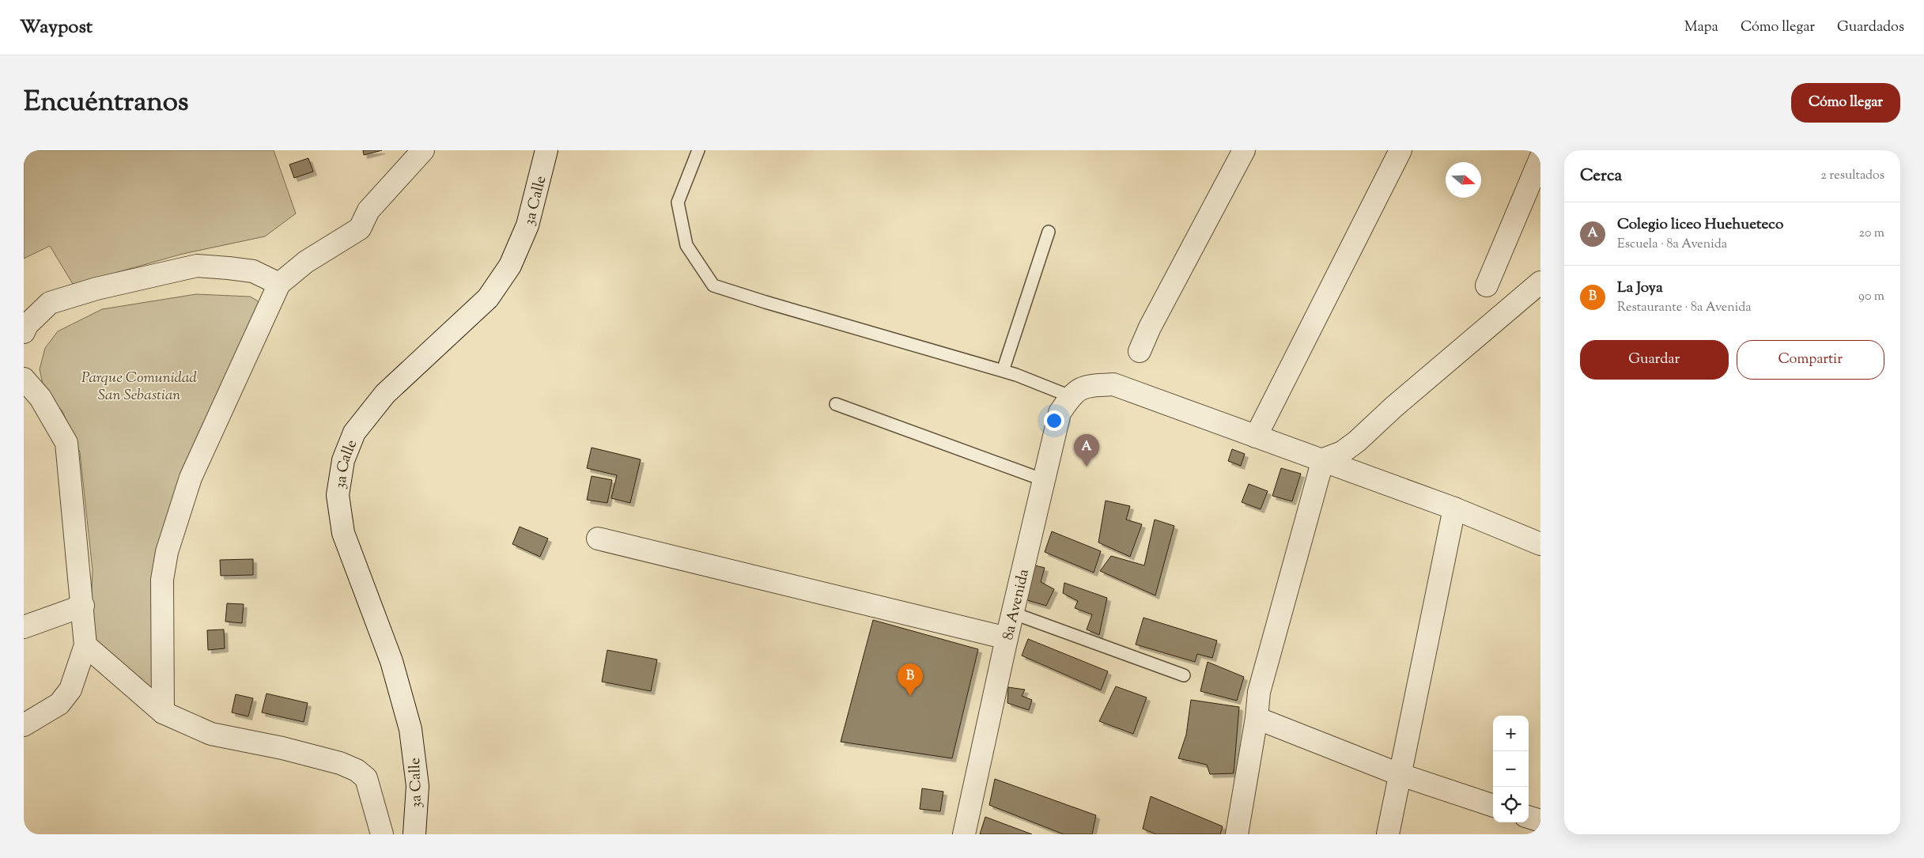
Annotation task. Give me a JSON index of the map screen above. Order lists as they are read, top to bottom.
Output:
{
  "streets": {
    "street": ["3a Calle", "8a Avenida"]
  },
  "parks": ["Parque Comunidad San Sebastian"],
  "north": "right",
  "page": {
    "header": "Waypost",
    "nav": ["Mapa", "Cómo llegar", "Guardados"],
    "title": "Encuéntranos",
    "buttons": [
      "Cómo llegar",
      ["Guardar", "Compartir"]
    ],
    "heading": ["Cerca", "2 resultados"],
    "list": [
      {
        "mark": "A",
        "name": "Colegio liceo Huehueteco",
        "note": "Escuela · 8a Avenida",
        "value": "20 m"
      },
      {
        "mark": "B",
        "name": "La Joya",
        "note": "Restaurante · 8a Avenida",
        "value": "90 m"
      }
    ],
    "pins": ["A", "B"],
    "map_buttons": ["+", "−"]
  }
}
